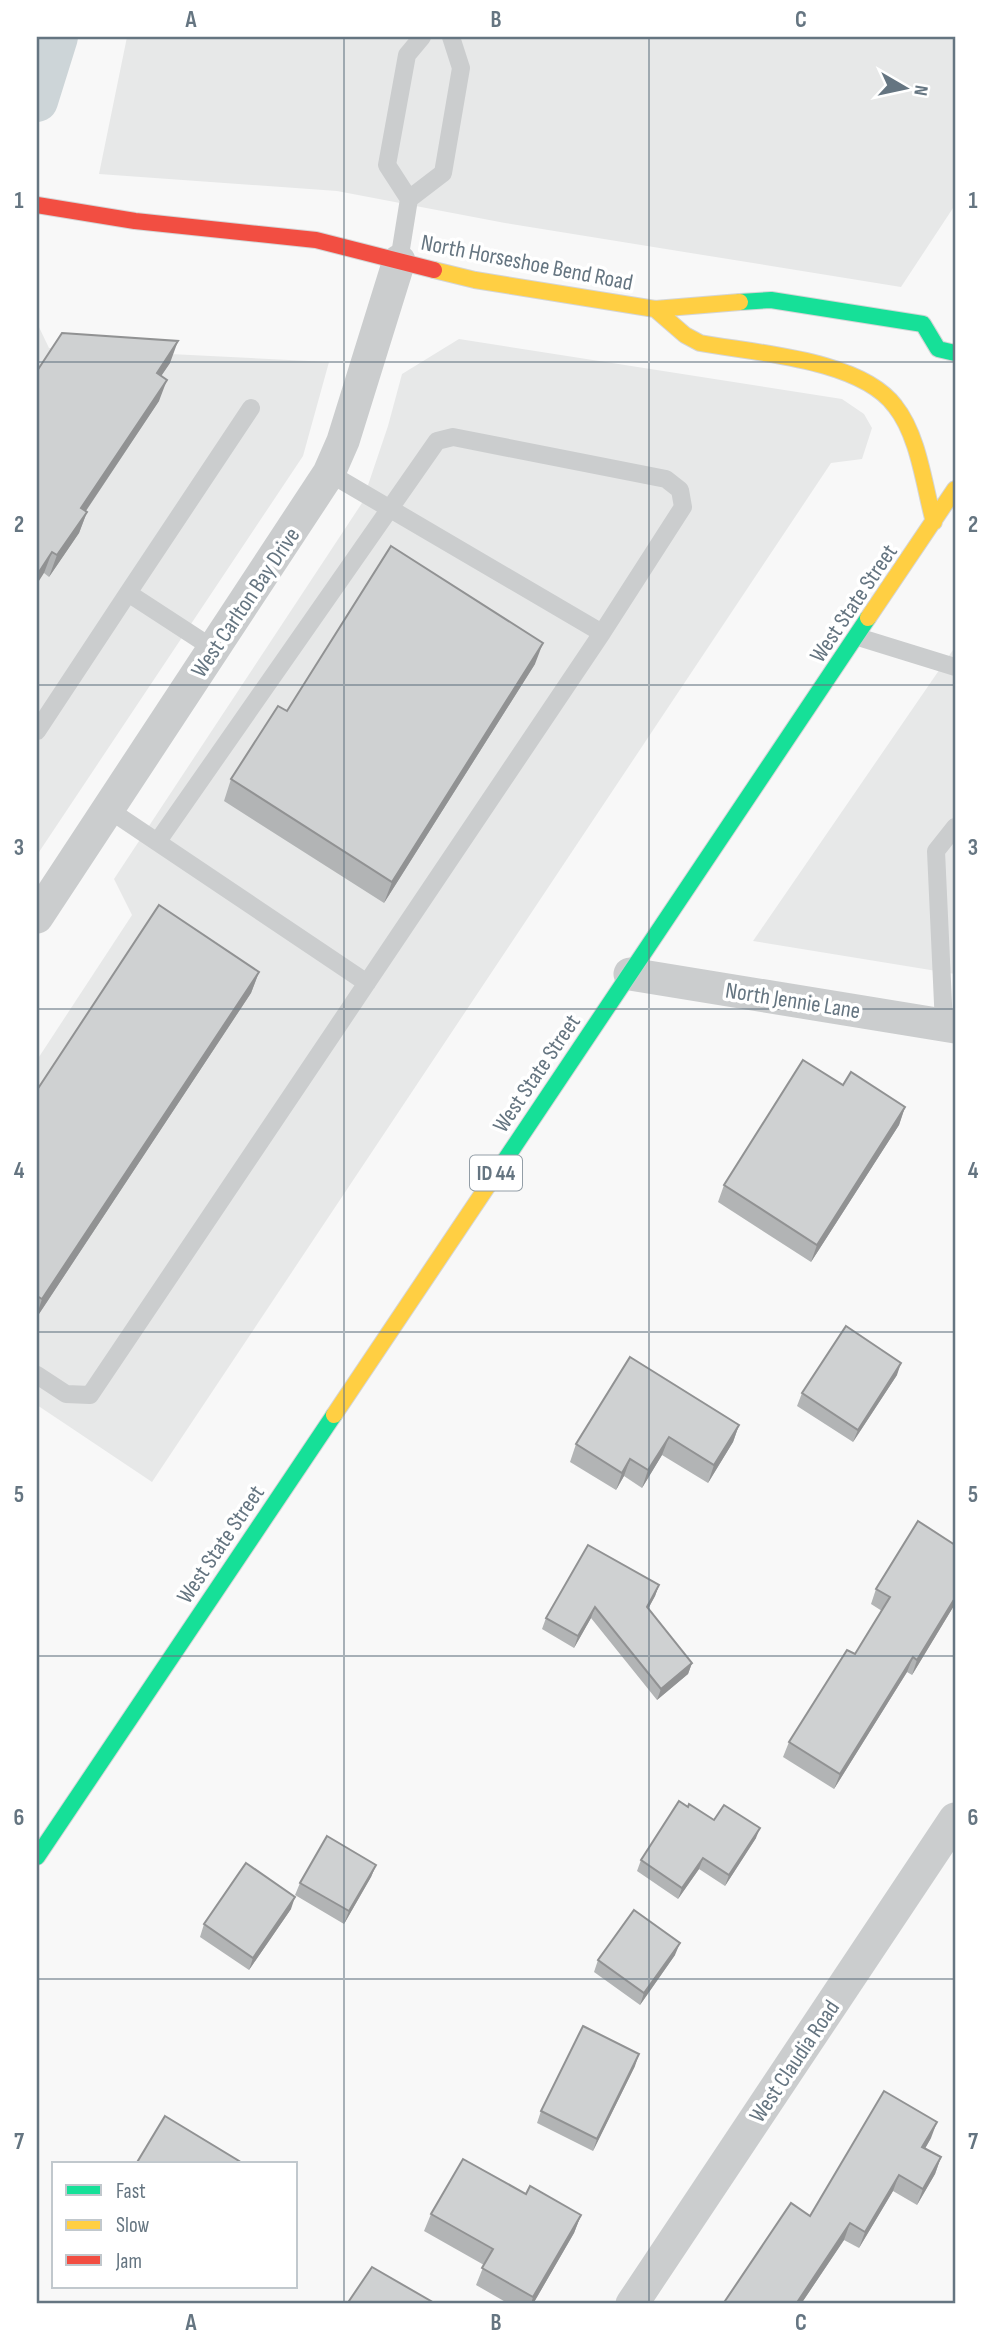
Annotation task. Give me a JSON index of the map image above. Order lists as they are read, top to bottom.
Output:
{
  "streets": {
    "main road": ["North Horseshoe Bend Road", "West State Street", "ID 44"],
    "street": ["West Carlton Bay Drive", "North Jennie Lane", "West Claudia Road"]
  },
  "crossings": [
    ["North Horseshoe Bend Road", "West Carlton Bay Drive"],
    ["West State Street", "North Jennie Lane"]
  ],
  "legend": ["Fast", "Slow", "Jam"],
  "north": "right",
  "grid": {
    "columns": ["A", "B", "C"],
    "rows": [
      "1",
      "2",
      "3",
      "4",
      "5",
      "6",
      "7"
    ]
  }
}
